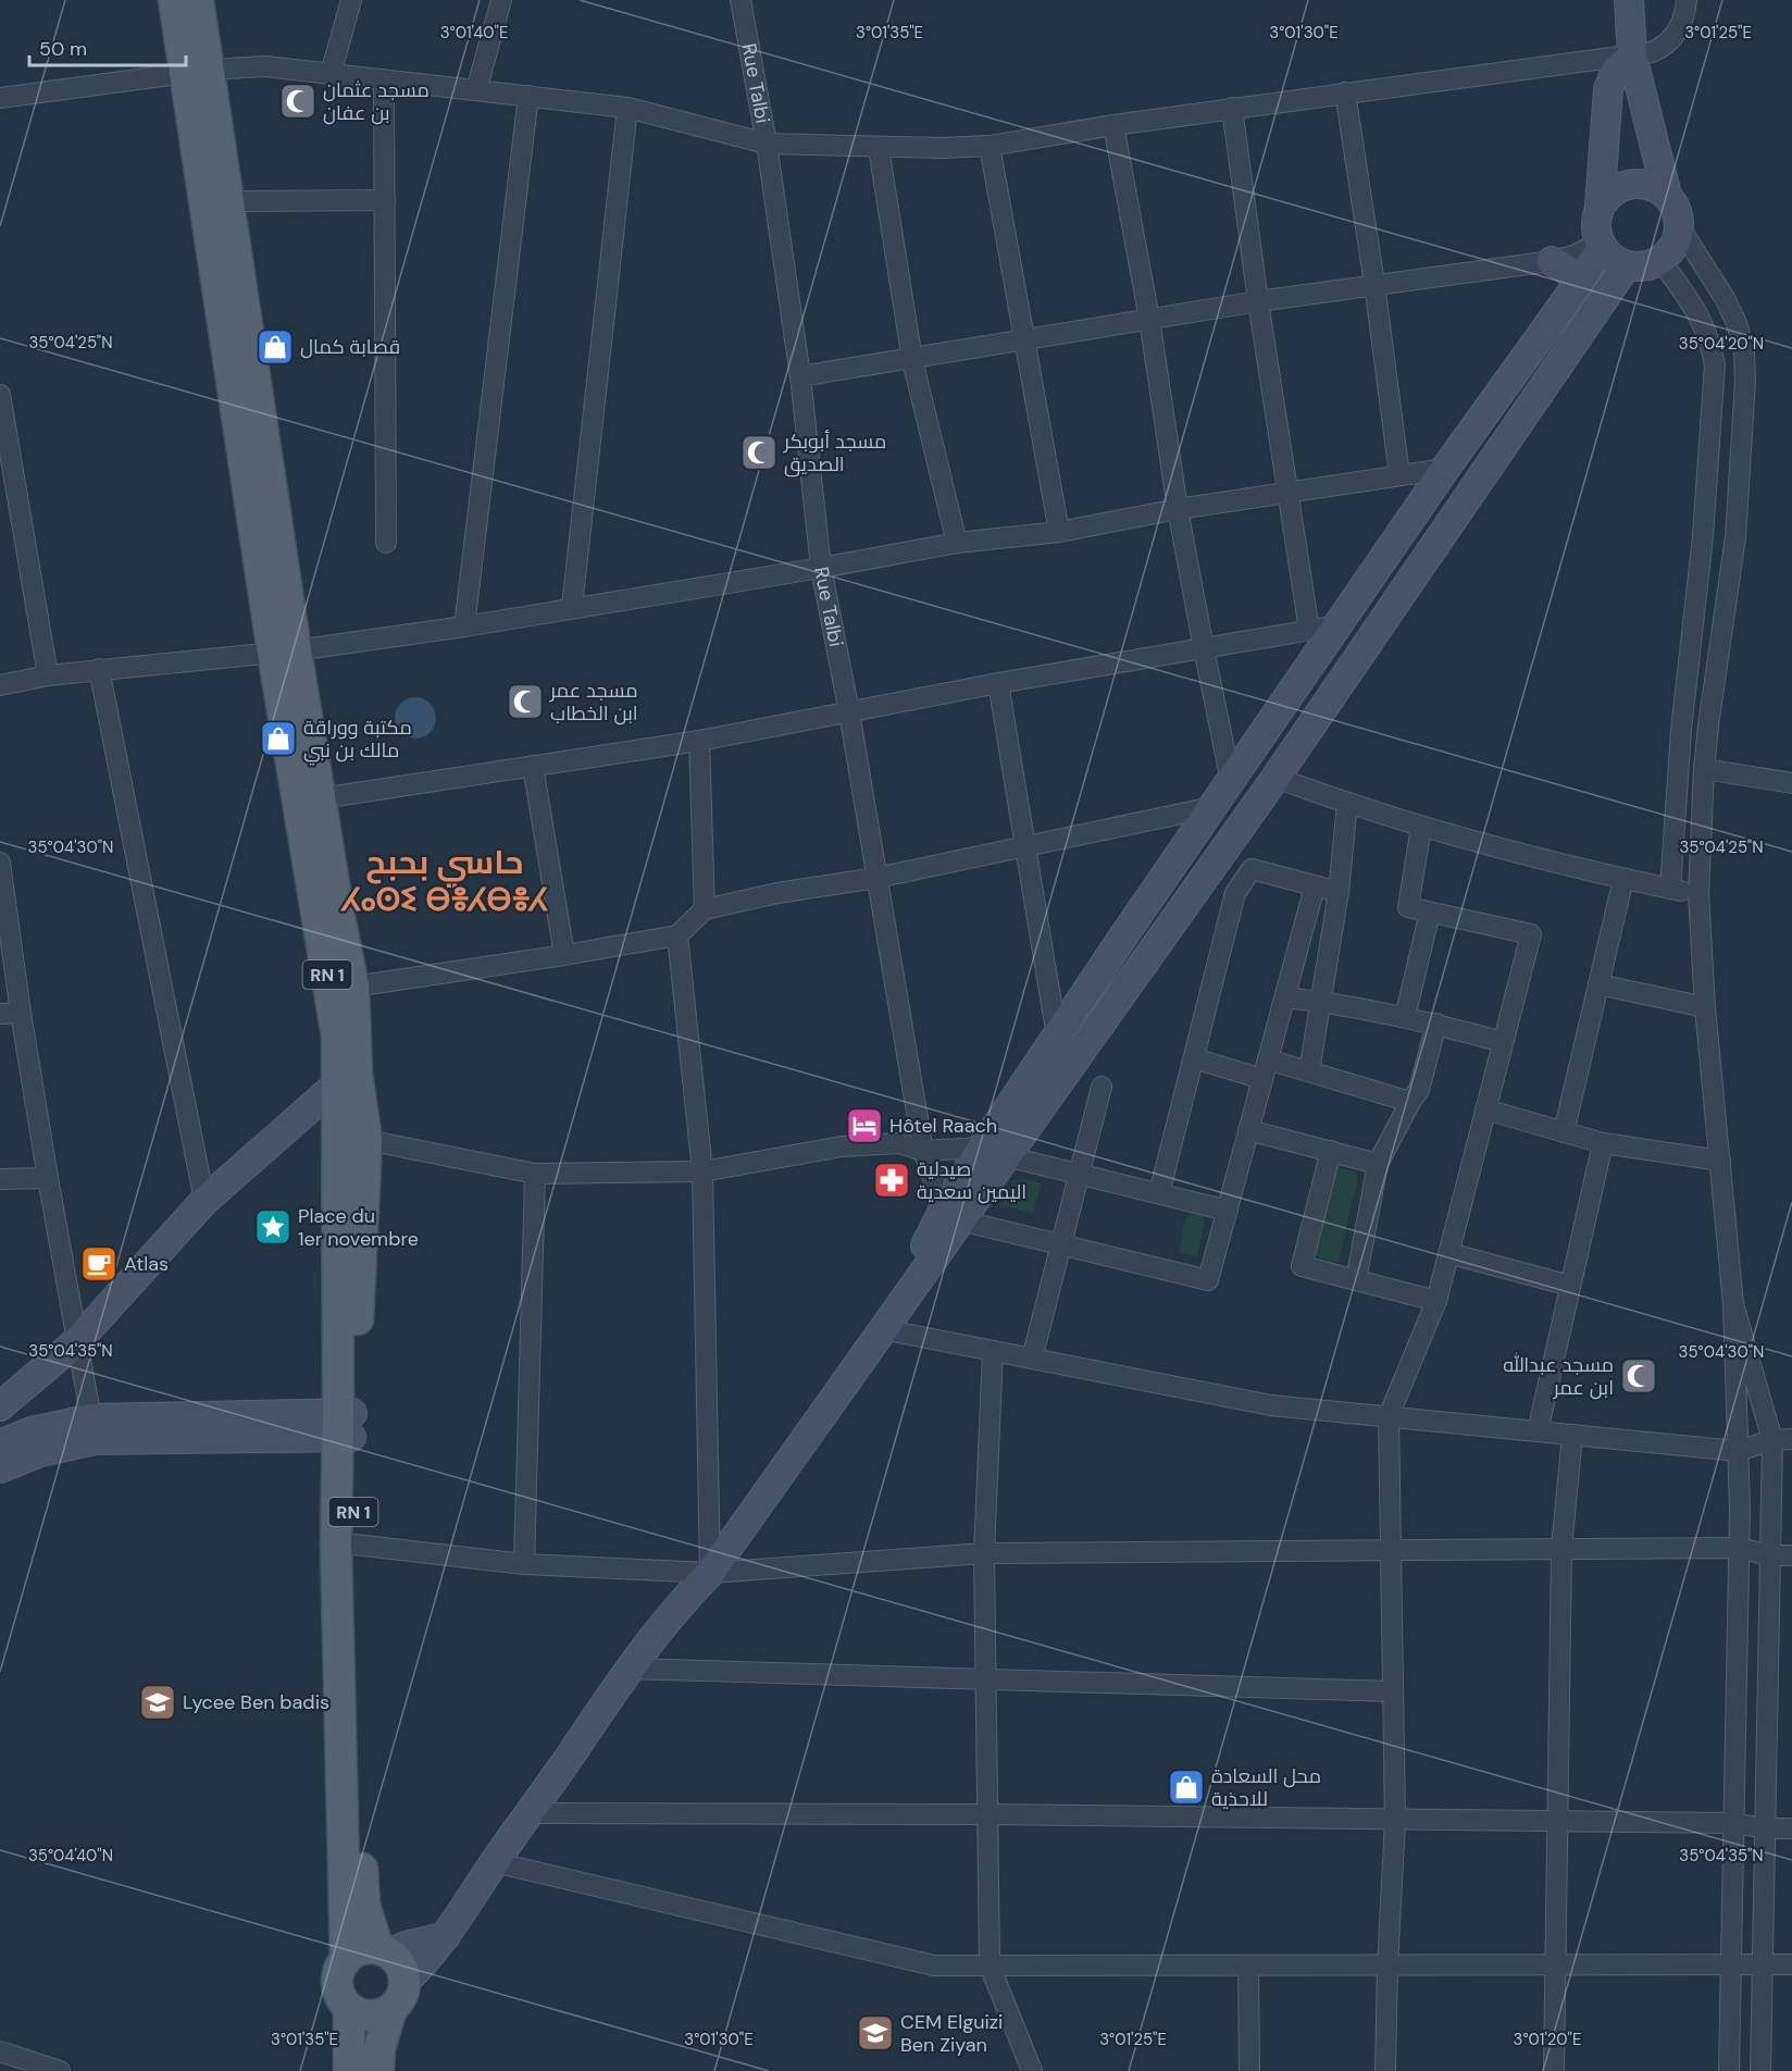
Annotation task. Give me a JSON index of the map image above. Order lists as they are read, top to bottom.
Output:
{
  "streets": {
    "main road": ["RN 1"],
    "street": ["Rue Talbi"]
  },
  "districts": ["حاسي بحبح ⵃⴰⵙⵉ ⴱⴻⵃⴱⴻⵃ"],
  "places": {
    "mosque": [
      "مسجد عثمان بن عفان",
      "مسجد أبوبكر الصديق",
      "مسجد عمر ابن الخطاب",
      "مسجد عبدالله ابن عمر"
    ],
    "shop": ["قصابة كمال", "مكتبة ووراقة مالك بن نبي", "محل السعادة للاحذية"],
    "hotel": ["Hôtel Raach"],
    "pharmacy": ["صيدلية اليمين سعدية"],
    "place": ["Place du 1er novembre"],
    "cafe": ["Atlas"],
    "school or university": ["Lycee Ben badis", "CEM Elguizi Ben Ziyan"]
  },
  "scale_bar": "50 m",
  "coordinates": [
    "3°01'40\"E",
    "3°01'35\"E",
    "3°01'30\"E",
    "3°01'25\"E",
    "35°04'25\"N",
    "35°04'20\"N",
    "35°04'30\"N",
    "35°04'35\"N",
    "35°04'40\"N",
    "3°01'20\"E"
  ]
}
